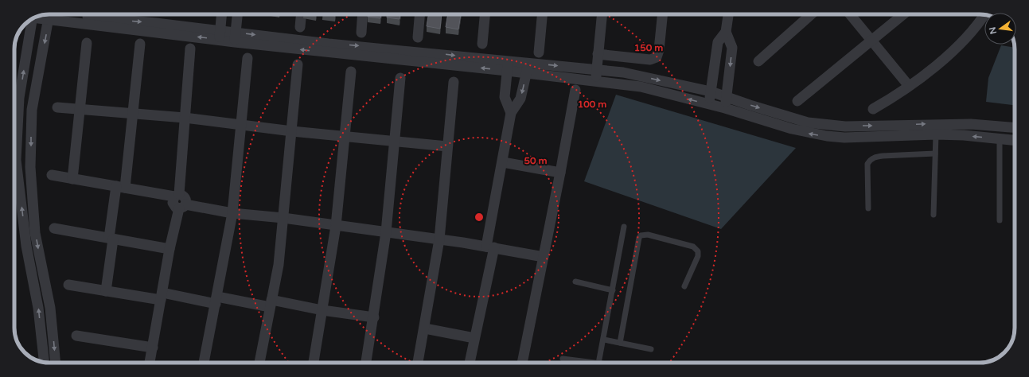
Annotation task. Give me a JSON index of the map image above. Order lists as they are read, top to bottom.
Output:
{
  "north": "left",
  "rings": ["150 m", "100 m", "50 m"]
}
